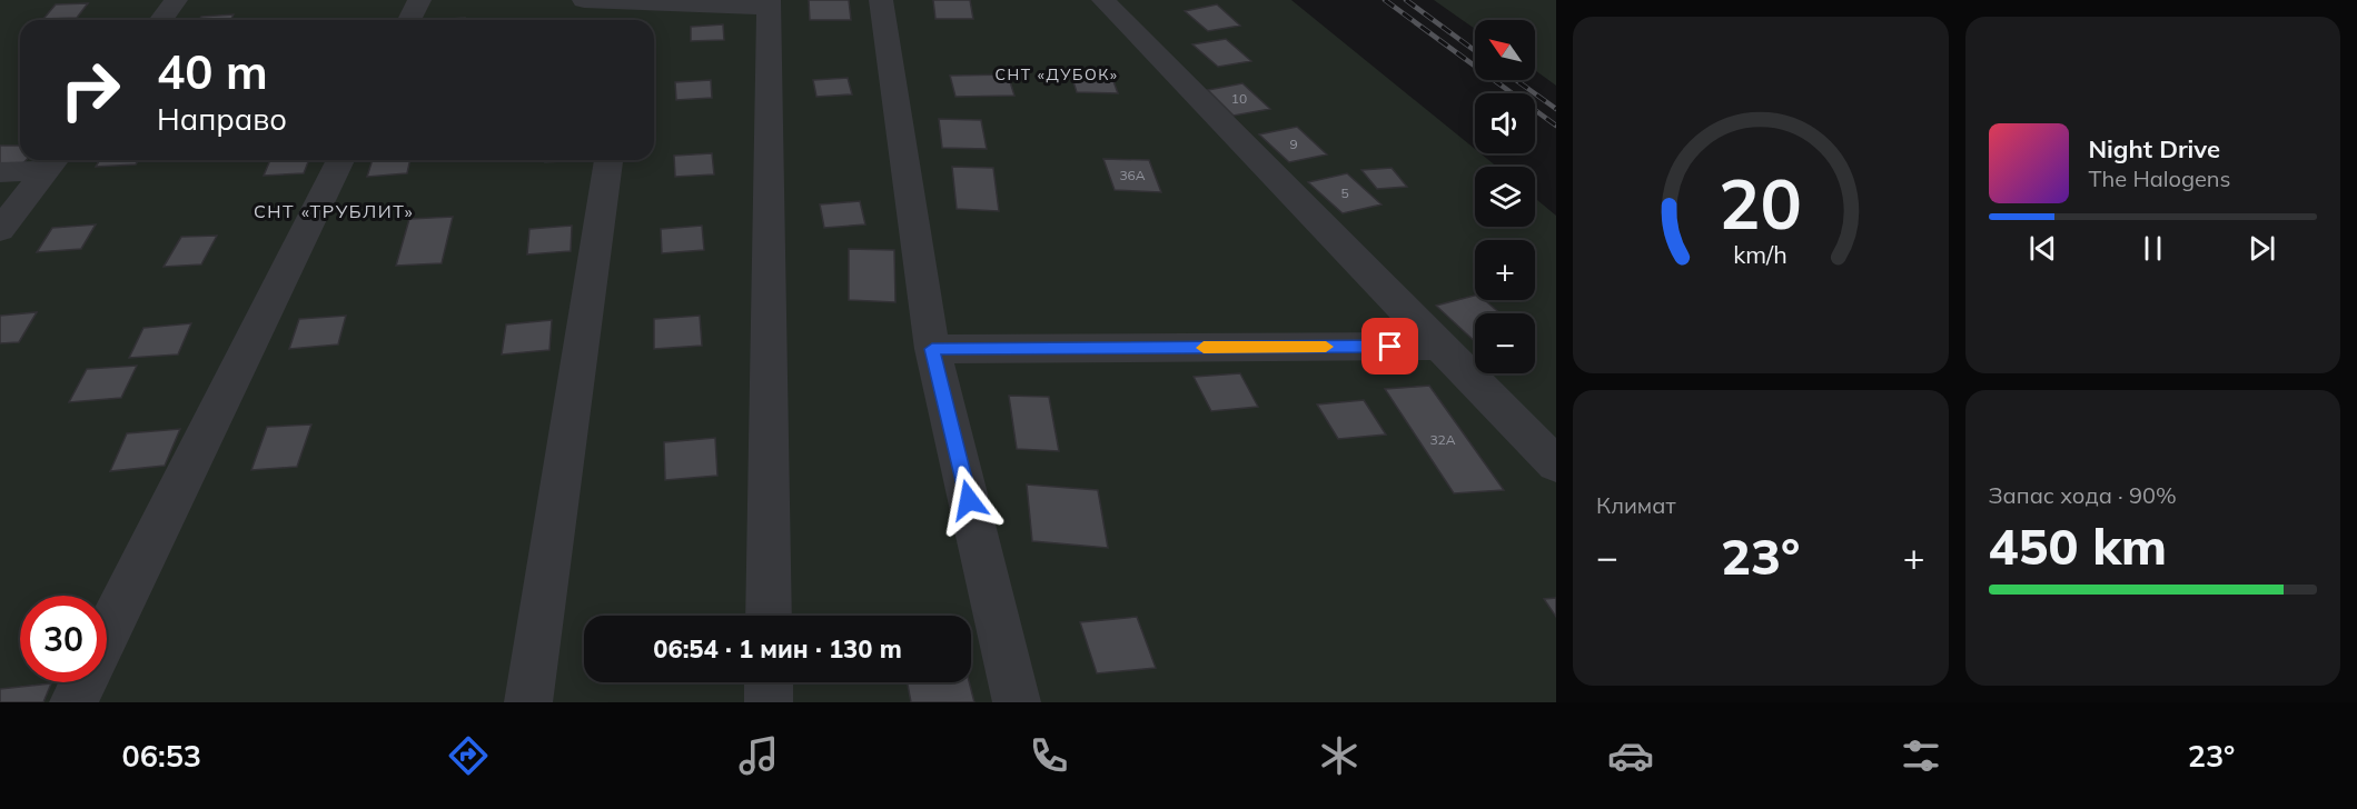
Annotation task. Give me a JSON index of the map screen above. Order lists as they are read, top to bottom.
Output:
{
  "districts": ["СНТ «ДУБОК»", "СНТ «ТРУБЛИТ»"],
  "house_numbers": [
    "10",
    "9",
    "36А",
    "5",
    "32А"
  ],
  "north": "top left",
  "page": {
    "map_buttons": ["+", "−"],
    "turn": ["40 m", "Направо"],
    "song": ["Night Drive", "The Halogens"],
    "tile": [
      "Климат",
      ["Запас хода · 90%", "450 km"]
    ],
    "heat": ["−", "23°", "+"],
    "limit": "30",
    "trip": "06:54 · 1 мин · 130 m",
    "tabs": ["06:53", "23°"],
    "gauge": ["20", "km/h"]
  }
}
